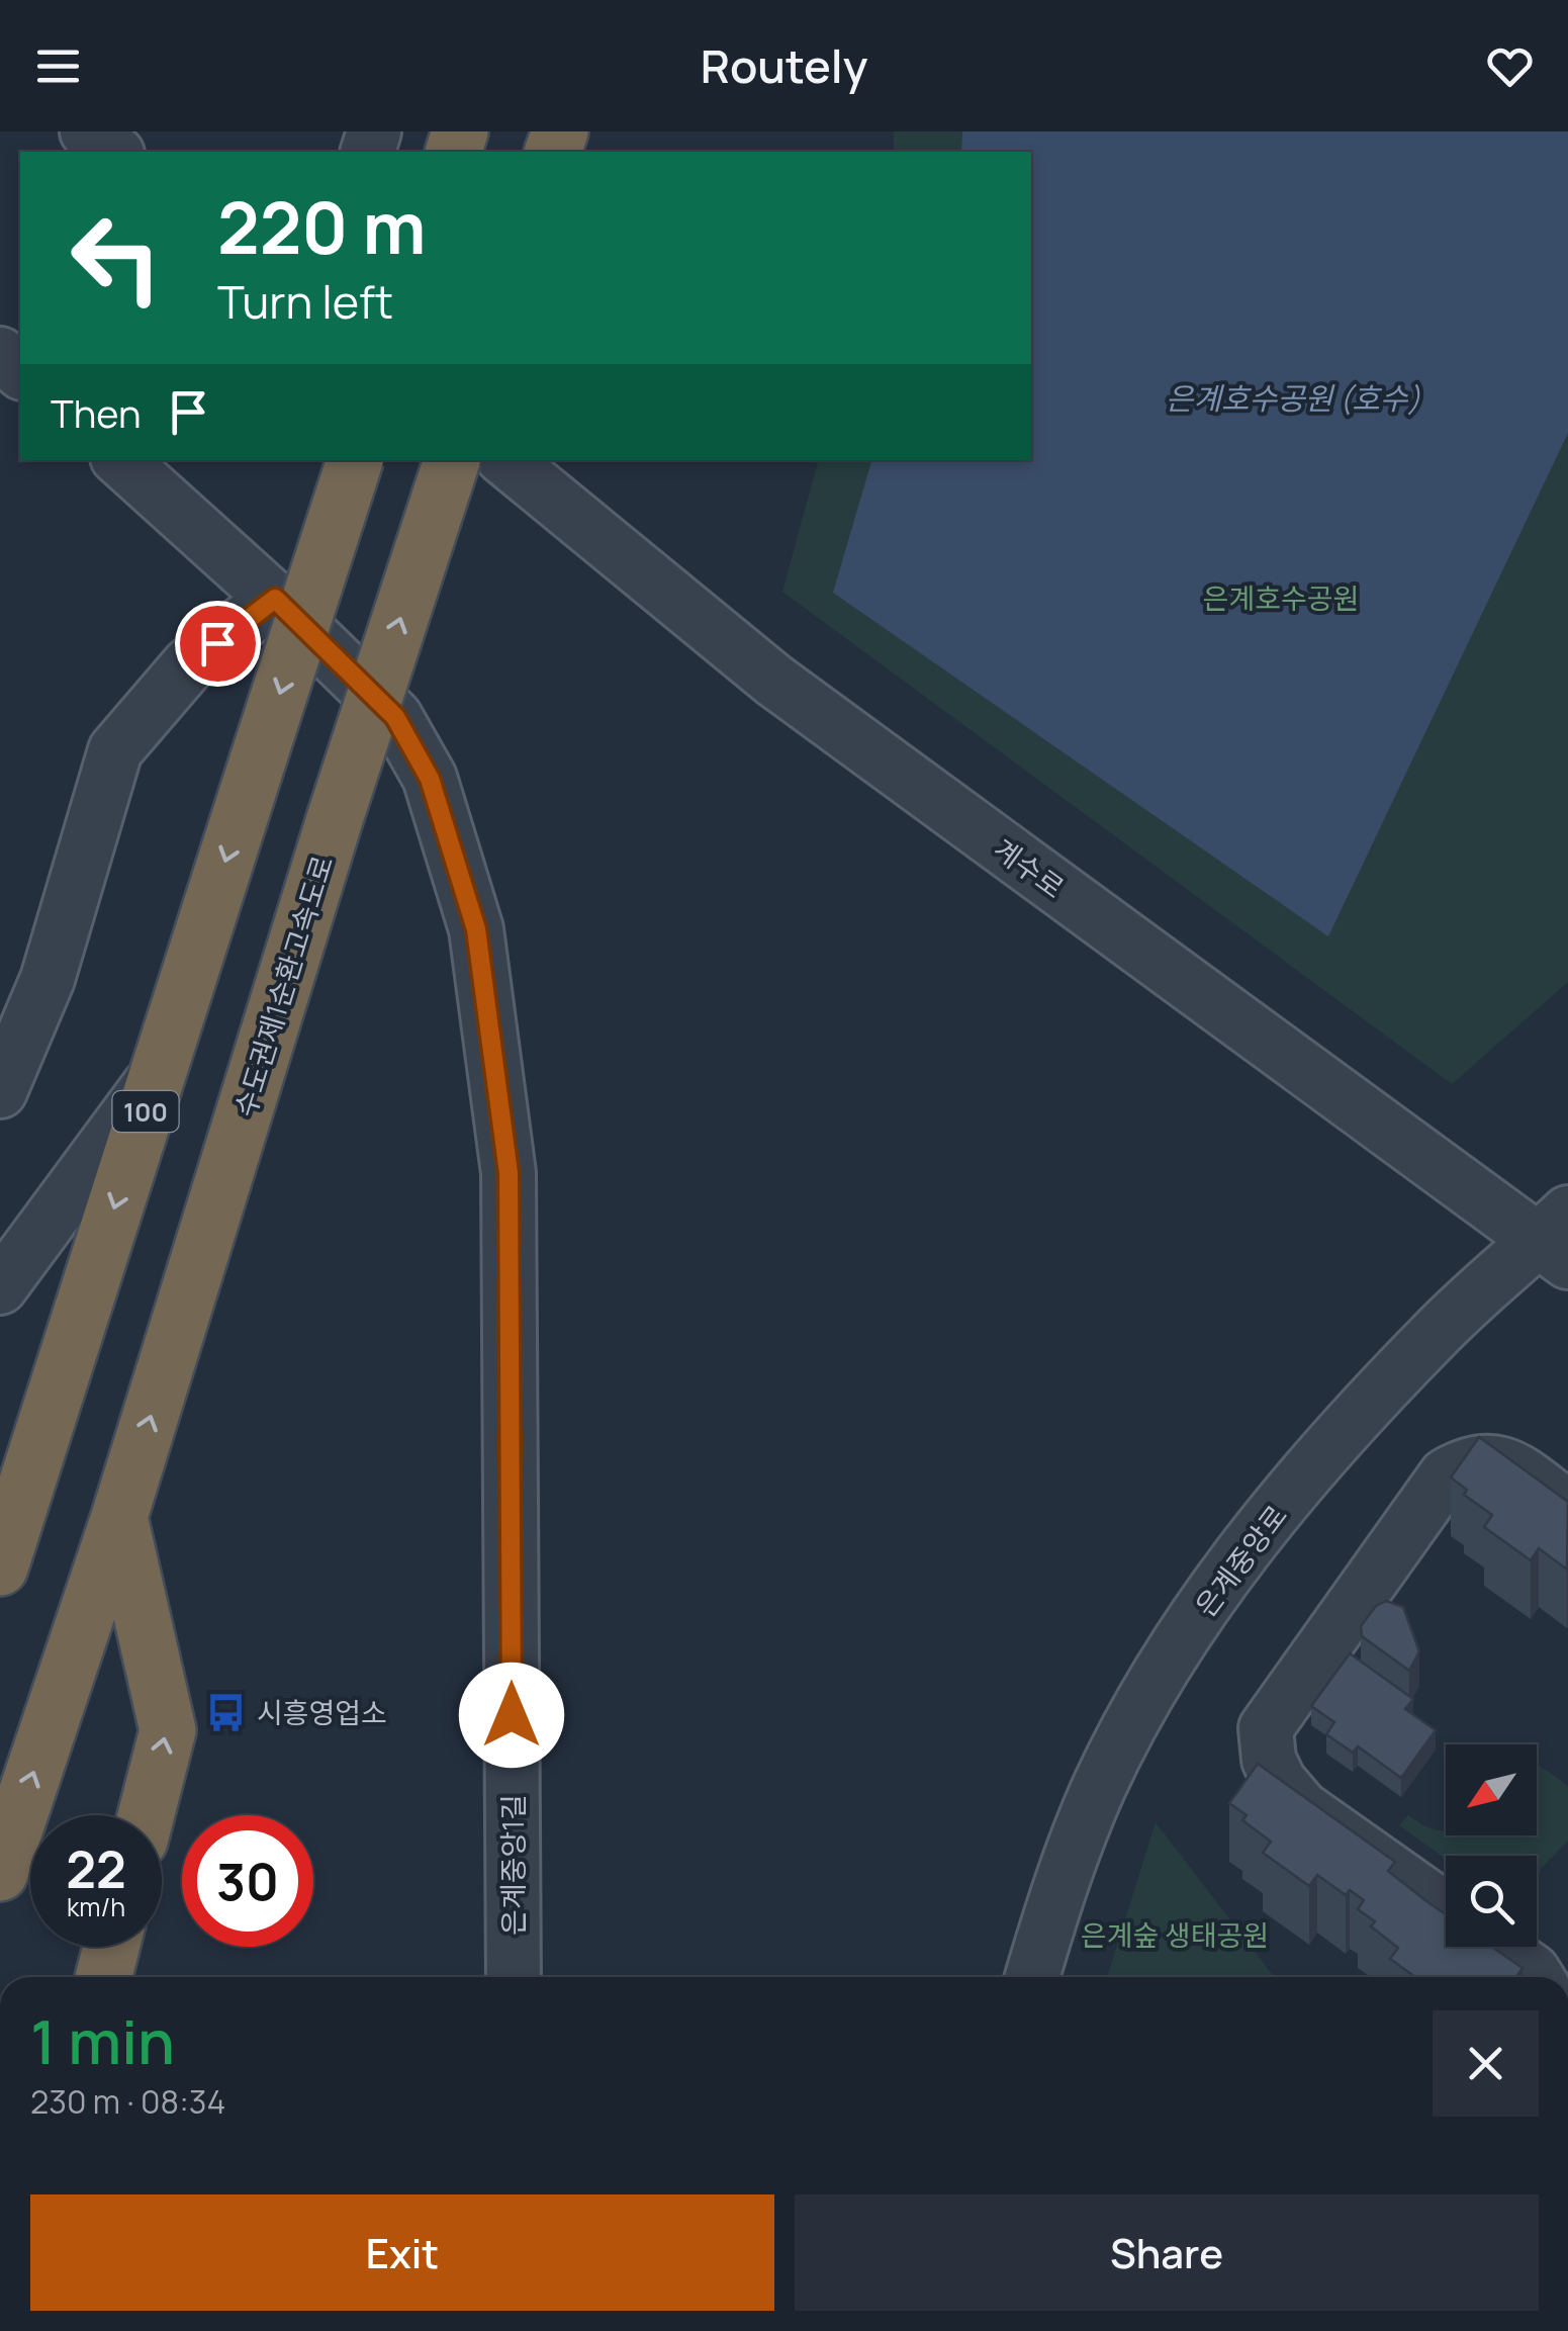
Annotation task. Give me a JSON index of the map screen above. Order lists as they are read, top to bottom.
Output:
{
  "streets": {
    "highway": ["수도권제1순환고속도로", "100"],
    "street": ["계수로", "은계중앙로", "은계중앙1길"]
  },
  "crossings": [
    ["계수로", "은계중앙로"]
  ],
  "water": ["은계호수공원 (호수)"],
  "parks": ["은계호수공원", "은계숲 생태공원"],
  "places": {
    "bus stop": ["시흥영업소"]
  },
  "north": "bottom left",
  "page": {
    "header": "Routely",
    "turn": ["220 m", "Turn left"],
    "then": "Then",
    "speed": "22 km/h",
    "limit": "30",
    "heading": ["1 min", "230 m · 08:34"],
    "buttons": ["Exit", "Share"]
  }
}
